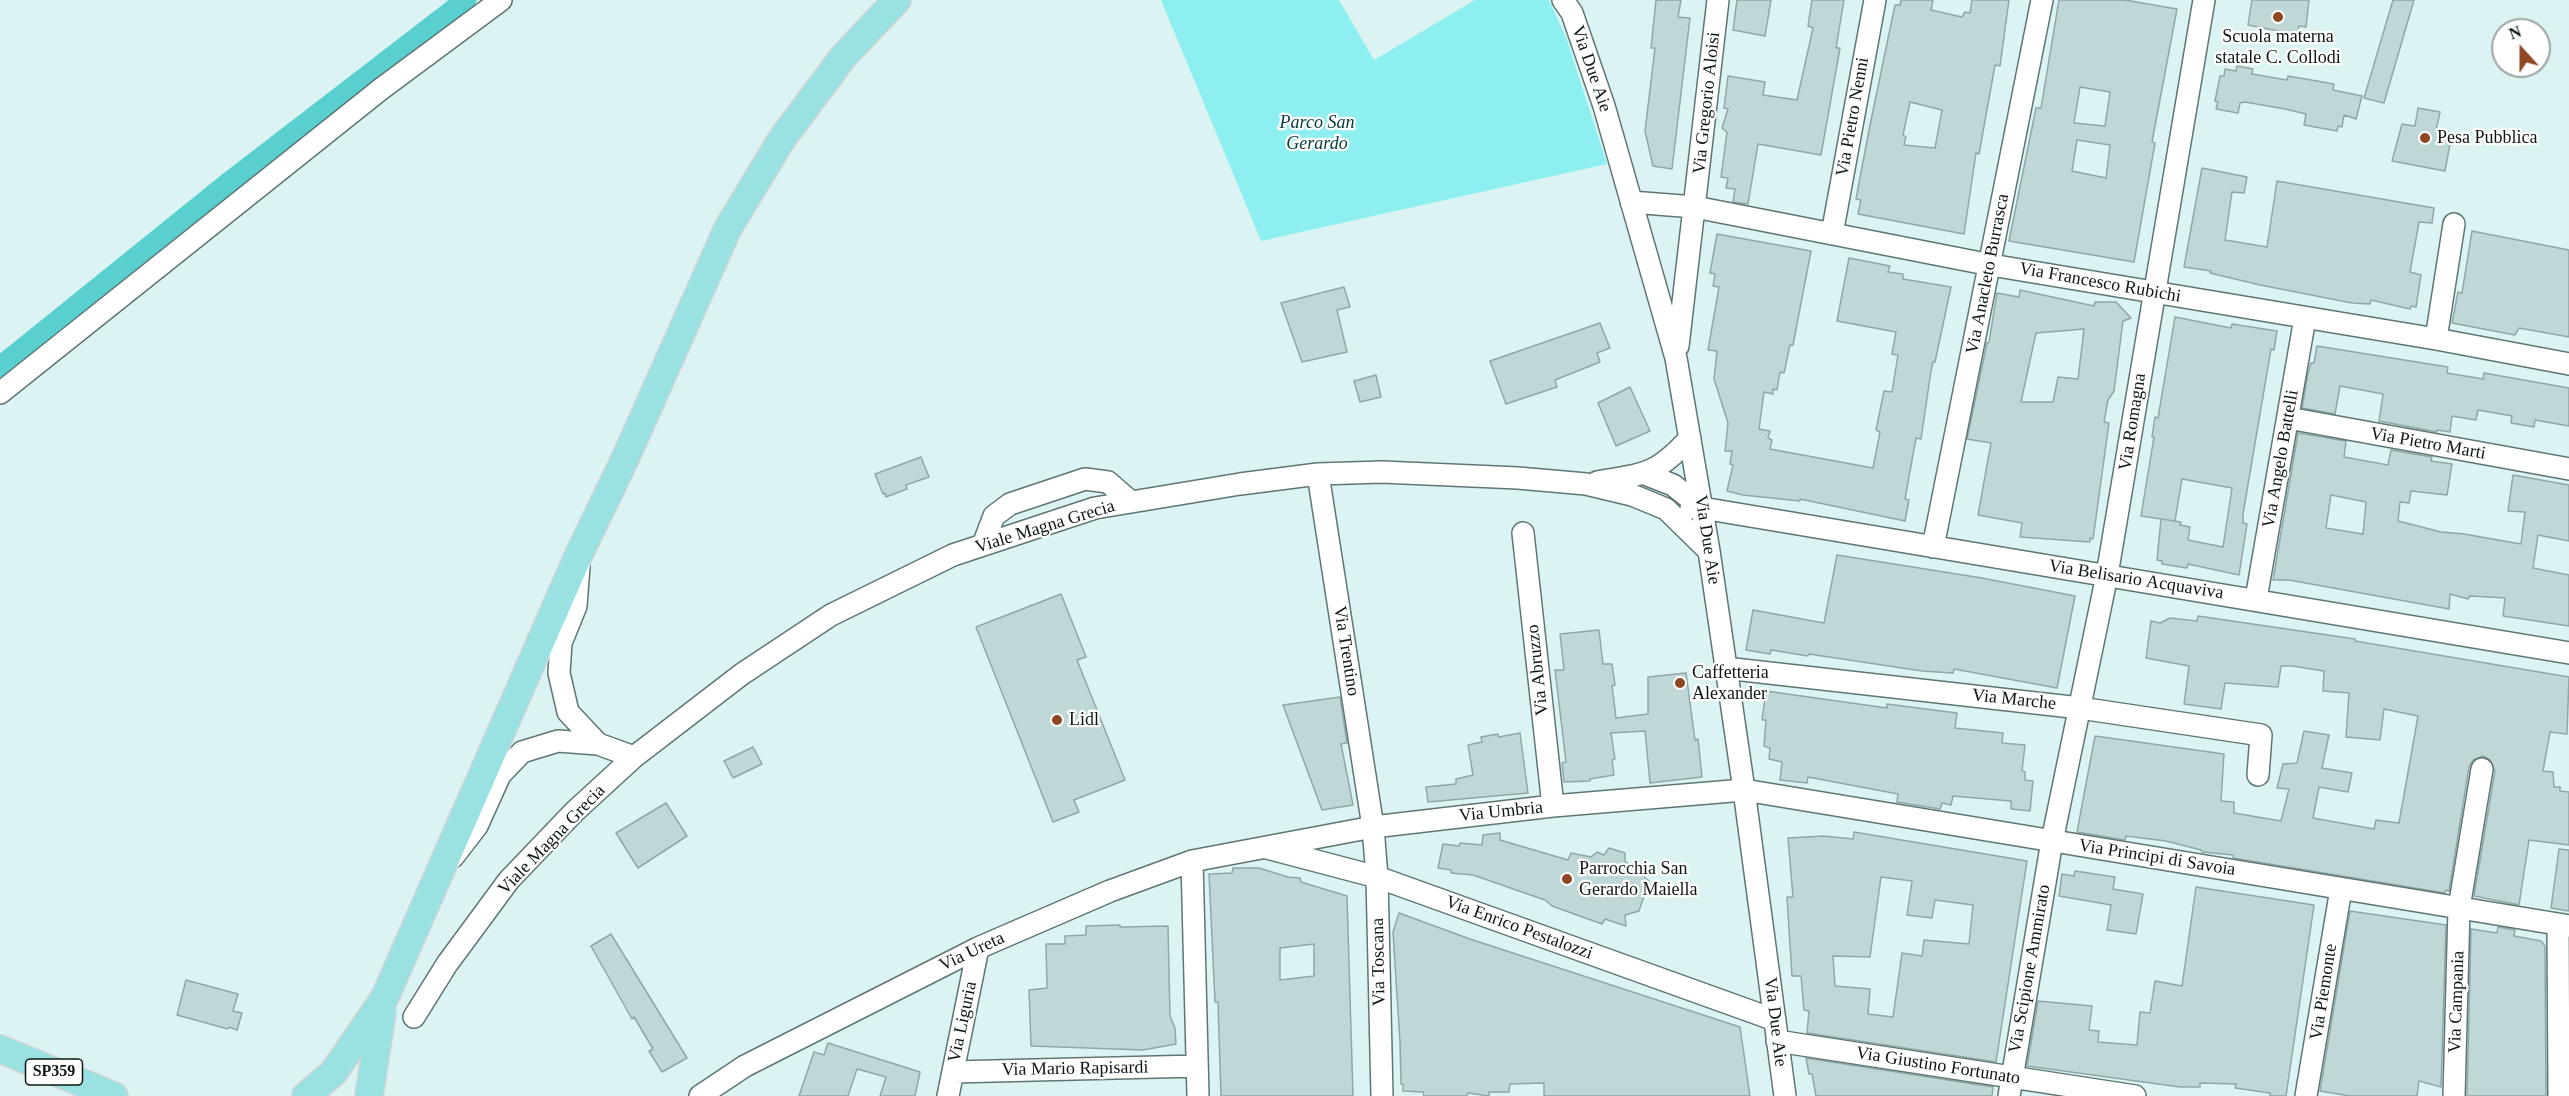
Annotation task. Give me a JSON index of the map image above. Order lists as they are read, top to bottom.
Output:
{
  "streets": {
    "main road": ["SP359"],
    "street": [
      "Via Due Aie",
      "Via Gregorio Aloisi",
      "Via Pietro Nenni",
      "Via Anacleto Burrasca",
      "Via Francesco Rubichi",
      "Via Romagna",
      "Via Pietro Marti",
      "Via Angelo Battelli",
      "Viale Magna Grecia",
      "Via Belisario Acquaviva",
      "Via Trentino",
      "Via Abruzzo",
      "Via Marche",
      "Via Umbria",
      "Via Principi di Savoia",
      "Via Enrico Pestalozzi",
      "Via Ureta",
      "Via Toscana",
      "Via Scipione Ammirato",
      "Via Piemonte",
      "Via Campania",
      "Via Liguria",
      "Via Giustino Fortunato",
      "Via Mario Rapisardi"
    ]
  },
  "crossings": [
    ["Via Due Aie", "Via Gregorio Aloisi"],
    ["Via Due Aie", "Via Francesco Rubichi"],
    ["Via Due Aie", "Viale Magna Grecia"],
    ["Via Due Aie", "Via Belisario Acquaviva"],
    ["Via Due Aie", "Via Marche"],
    ["Via Due Aie", "Via Umbria"],
    ["Via Due Aie", "Via Principi di Savoia"],
    ["Via Due Aie", "Via Enrico Pestalozzi"],
    ["Via Due Aie", "Via Giustino Fortunato"],
    ["Via Gregorio Aloisi", "Via Francesco Rubichi"],
    ["Via Pietro Nenni", "Via Francesco Rubichi"],
    ["Via Anacleto Burrasca", "Via Francesco Rubichi"],
    ["Via Anacleto Burrasca", "Via Belisario Acquaviva"],
    ["Via Francesco Rubichi", "Via Romagna"],
    ["Via Francesco Rubichi", "Via Angelo Battelli"],
    ["Via Romagna", "Via Belisario Acquaviva"],
    ["Via Romagna", "Via Marche"],
    ["Via Romagna", "Via Principi di Savoia"],
    ["Via Romagna", "Via Scipione Ammirato"],
    ["Via Pietro Marti", "Via Angelo Battelli"],
    ["Via Angelo Battelli", "Via Belisario Acquaviva"],
    ["Viale Magna Grecia", "Via Belisario Acquaviva"],
    ["Viale Magna Grecia", "Via Trentino"],
    ["Via Trentino", "Via Umbria"],
    ["Via Trentino", "Via Toscana"],
    ["Via Abruzzo", "Via Umbria"],
    ["Via Umbria", "Via Principi di Savoia"],
    ["Via Umbria", "Via Enrico Pestalozzi"],
    ["Via Umbria", "Via Ureta"],
    ["Via Umbria", "Via Toscana"],
    ["Via Principi di Savoia", "Via Scipione Ammirato"],
    ["Via Principi di Savoia", "Via Piemonte"],
    ["Via Principi di Savoia", "Via Campania"],
    ["Via Enrico Pestalozzi", "Via Ureta"],
    ["Via Enrico Pestalozzi", "Via Toscana"],
    ["Via Ureta", "Via Liguria"],
    ["Via Scipione Ammirato", "Via Giustino Fortunato"],
    ["Via Liguria", "Via Mario Rapisardi"]
  ],
  "parks": ["Parco San Gerardo"],
  "places": [
    "Scuola materna statale C. Collodi",
    "Pesa Pubblica",
    "Caffetteria Alexander",
    "Lidl",
    "Parrocchia San Gerardo Maiella"
  ],
  "north": "top"
}
